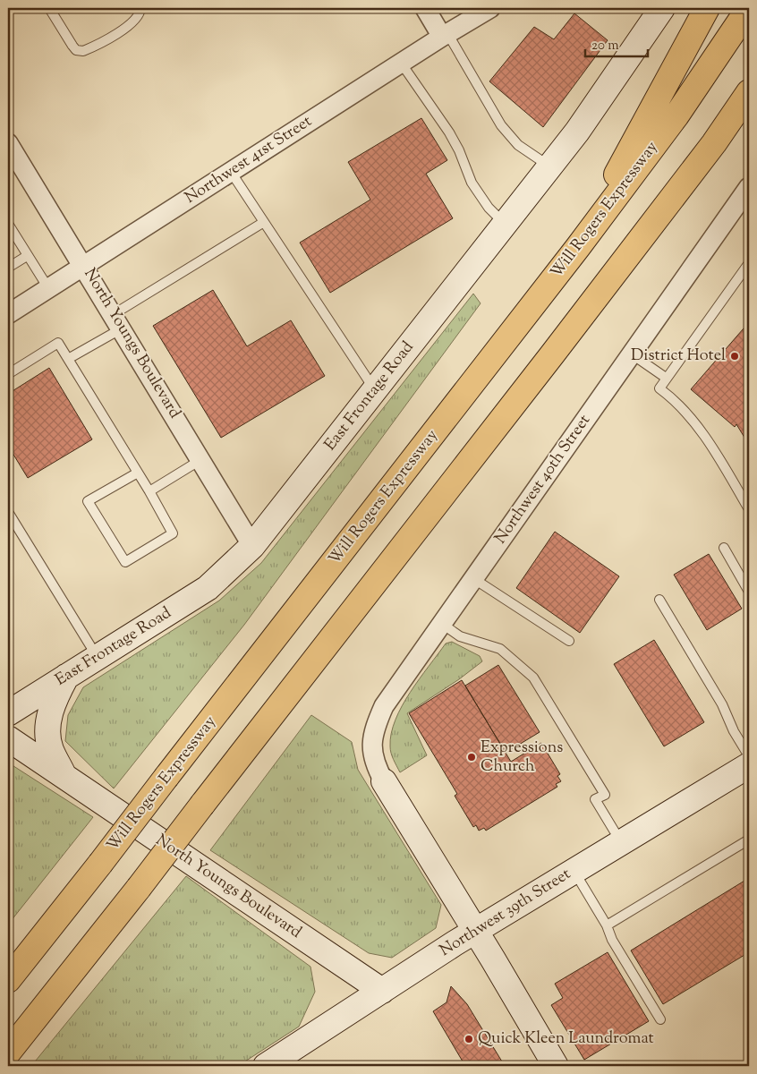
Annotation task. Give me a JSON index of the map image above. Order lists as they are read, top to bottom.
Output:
{
  "streets": {
    "highway": ["Will Rogers Expressway"],
    "main road": ["North Youngs Boulevard", "East Frontage Road", "Northwest 39th Street"],
    "street": ["Northwest 41st Street", "Northwest 40th Street"]
  },
  "crossings": [
    ["Northwest 41st Street", "North Youngs Boulevard"],
    ["North Youngs Boulevard", "East Frontage Road"],
    ["North Youngs Boulevard", "Northwest 39th Street"]
  ],
  "places": ["District Hotel", "Expressions Church", "Quick Kleen Laundromat"],
  "scale_bar": "20 m"
}
